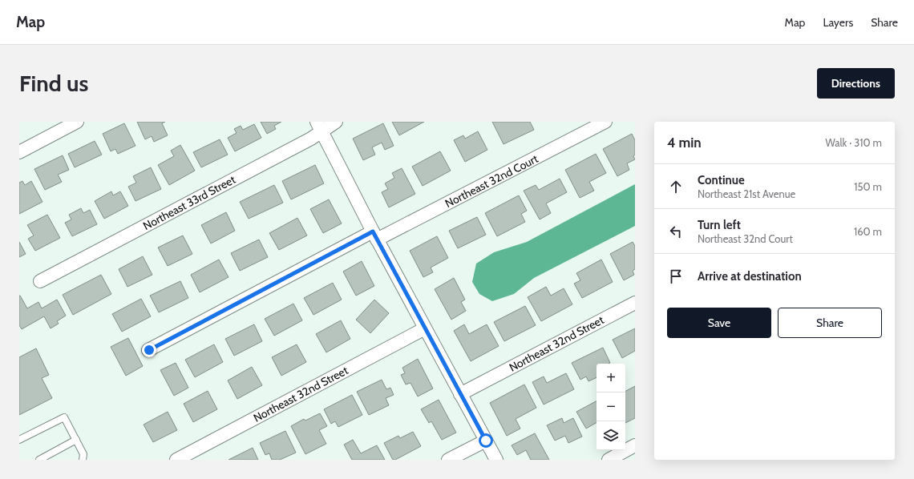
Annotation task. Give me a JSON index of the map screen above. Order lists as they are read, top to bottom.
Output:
{
  "streets": {
    "street": ["Northeast 32nd Court", "Northeast 33rd Street", "Northeast 32nd Street"]
  },
  "page": {
    "header": "Map",
    "nav": ["Map", "Layers", "Share"],
    "buttons": [
      "Directions",
      ["Save", "Share"]
    ],
    "title": "Find us",
    "heading": ["4 min", "Walk · 310 m"],
    "list": [
      ["Continue", "Northeast 21st Avenue", "150 m"],
      ["Turn left", "Northeast 32nd Court", "160 m"],
      "Arrive at destination"
    ],
    "map_buttons": ["+", "−"]
  }
}
